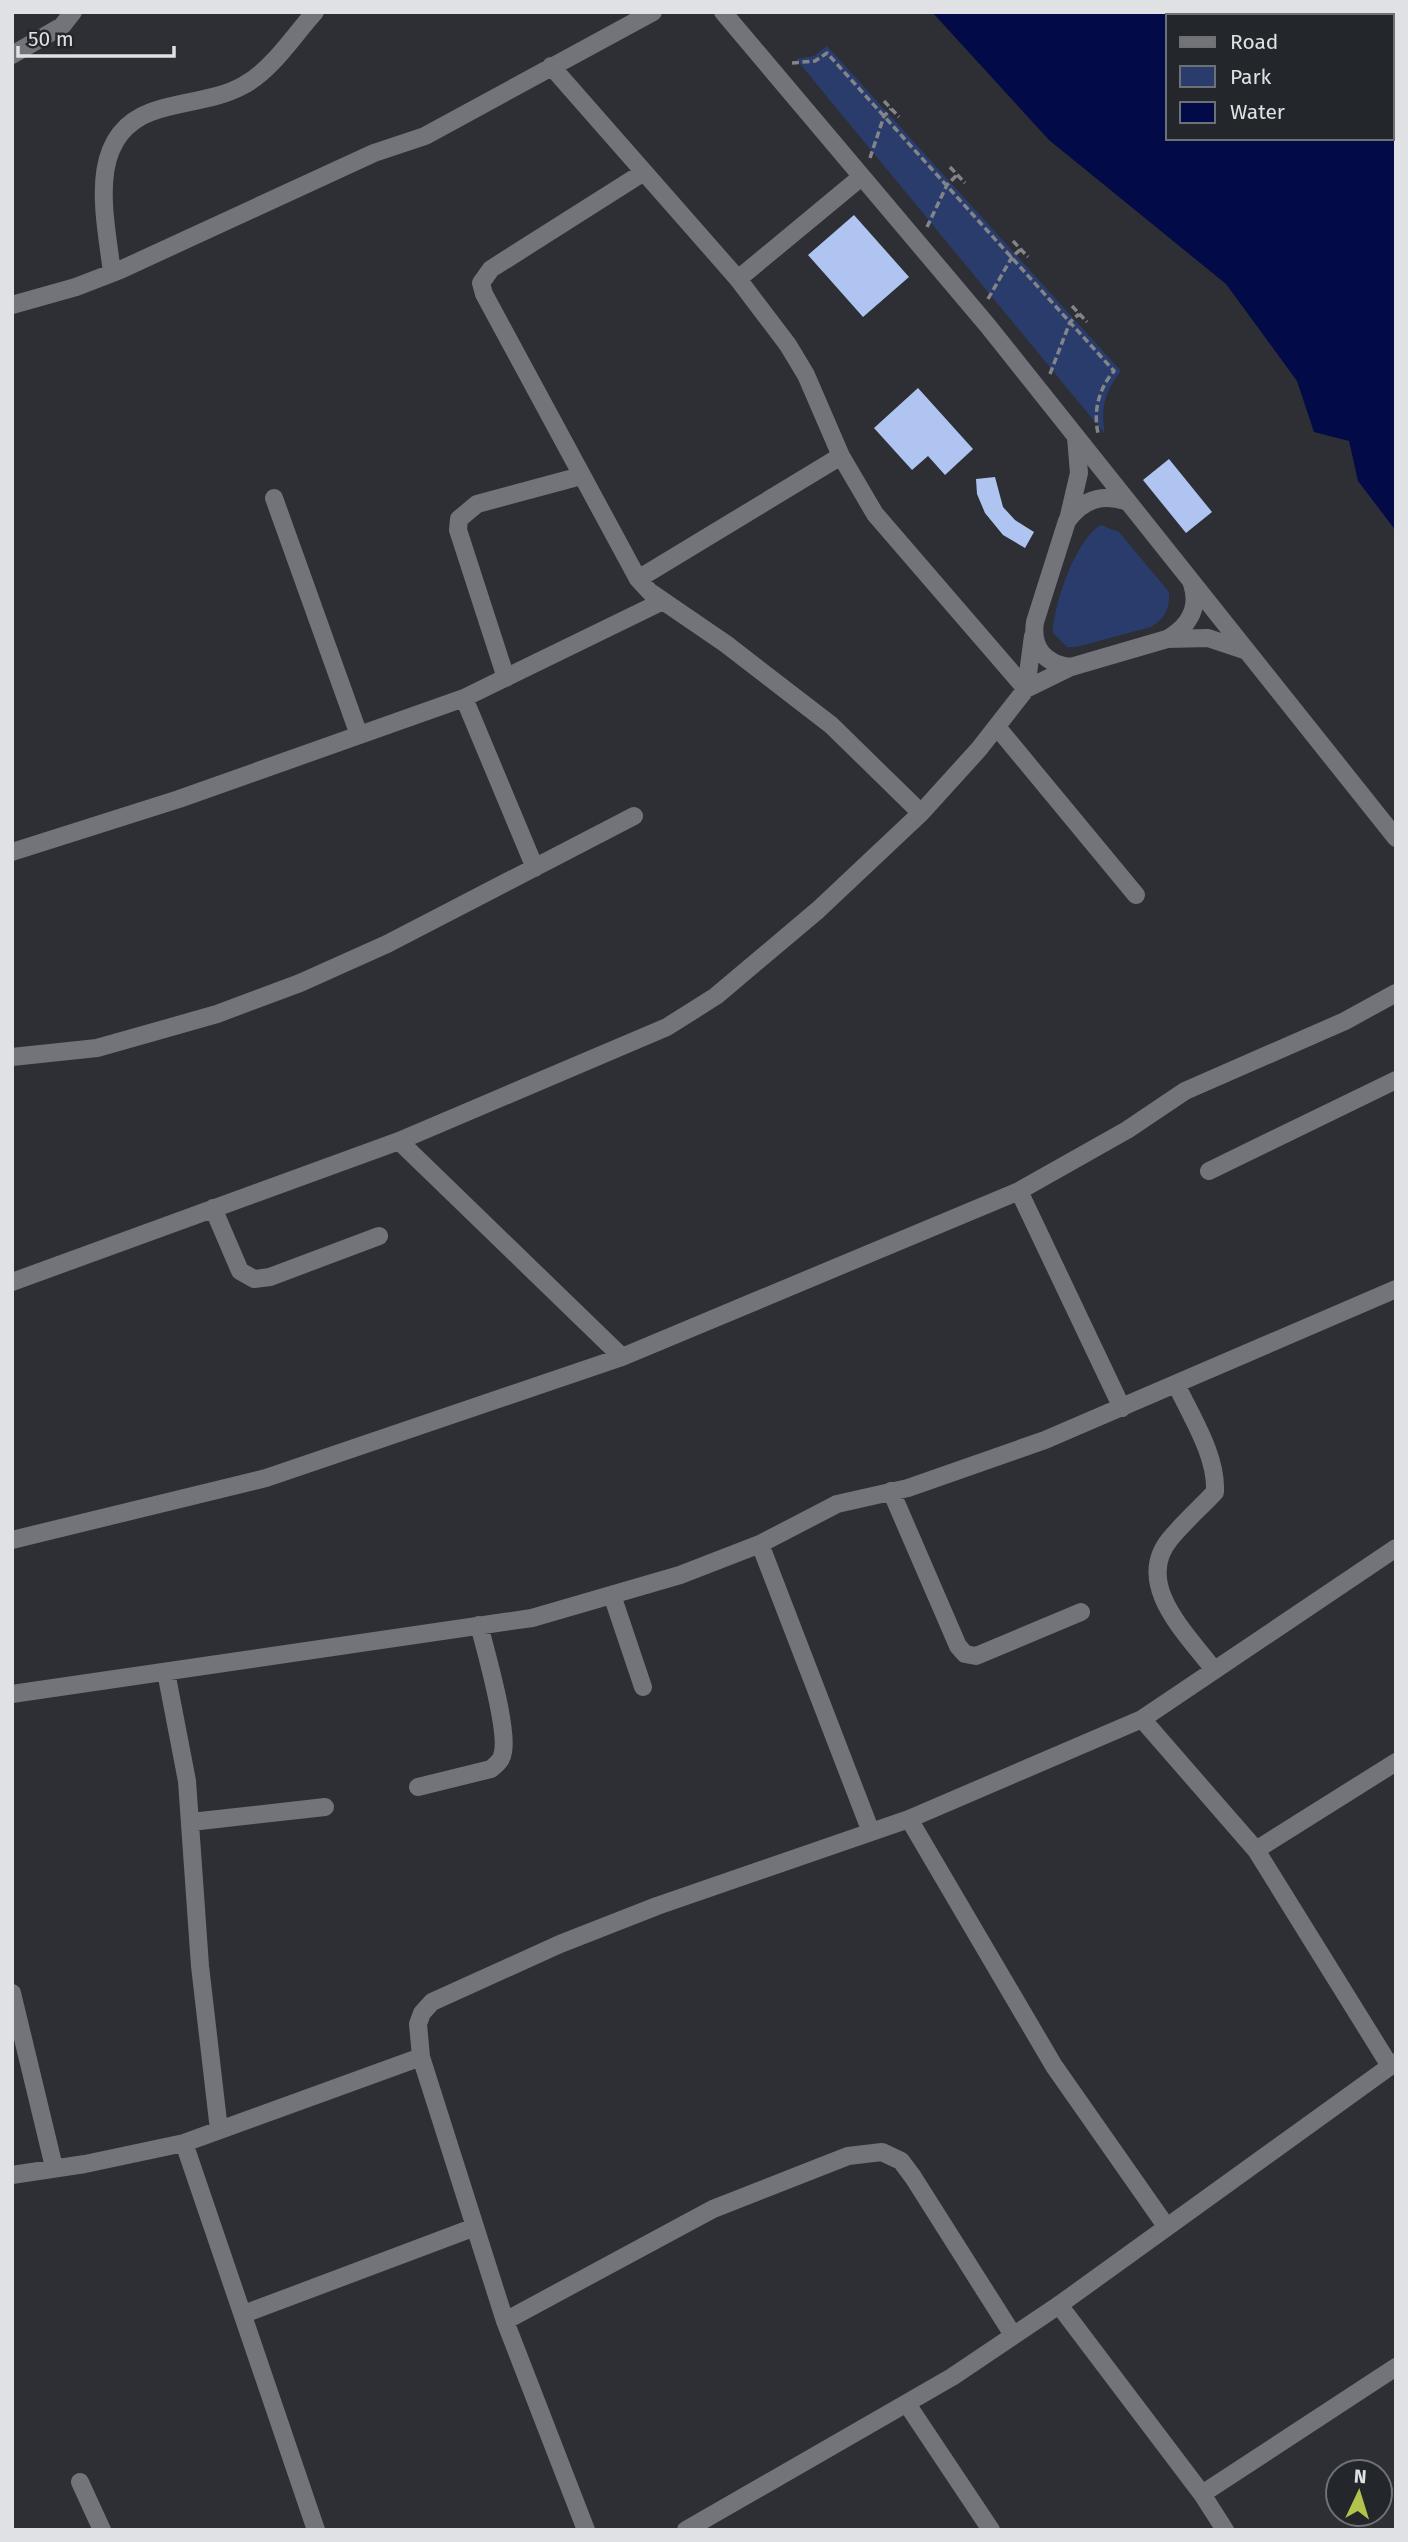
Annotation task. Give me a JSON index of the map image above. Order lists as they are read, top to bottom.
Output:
{
  "legend": ["Road", "Park", "Water"],
  "scale_bar": "50 m",
  "north": "top"
}
